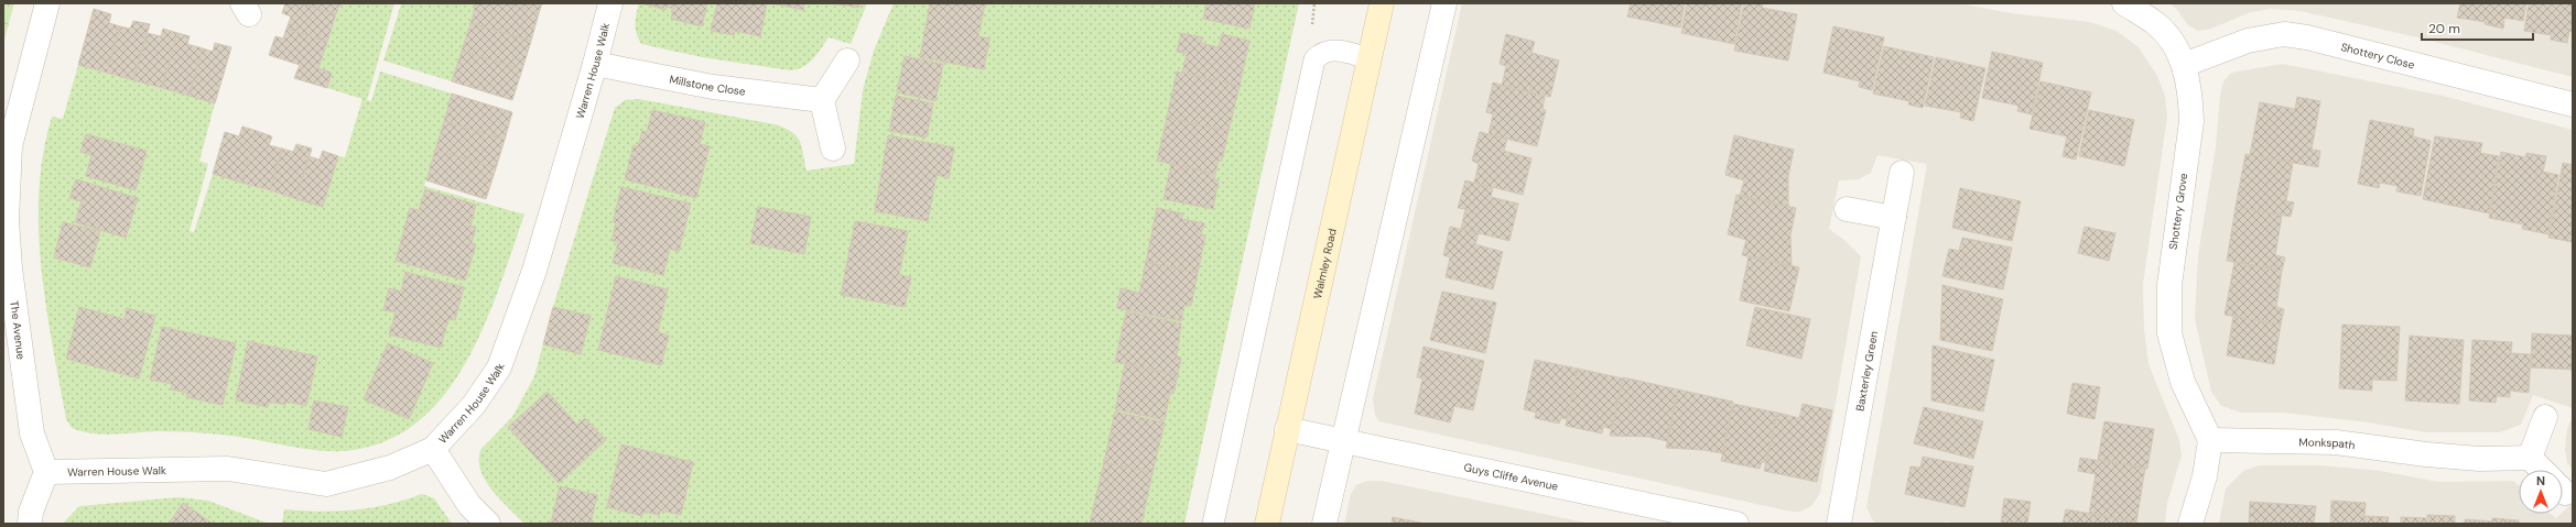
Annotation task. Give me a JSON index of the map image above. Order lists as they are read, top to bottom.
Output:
{
  "streets": {
    "main road": ["Walmley Road"],
    "street": [
      "Shottery Close",
      "Warren House Walk",
      "Millstone Close",
      "Shottery Grove",
      "The Avenue",
      "Baxterley Green",
      "Monkspath",
      "Guys Cliffe Avenue"
    ]
  },
  "crossings": [
    ["Shottery Close", "Shottery Grove"],
    ["Warren House Walk", "Millstone Close"],
    ["Warren House Walk", "The Avenue"],
    ["Shottery Grove", "Monkspath"],
    ["Walmley Road", "Guys Cliffe Avenue"]
  ],
  "scale_bar": "20 m",
  "north": "top"
}
